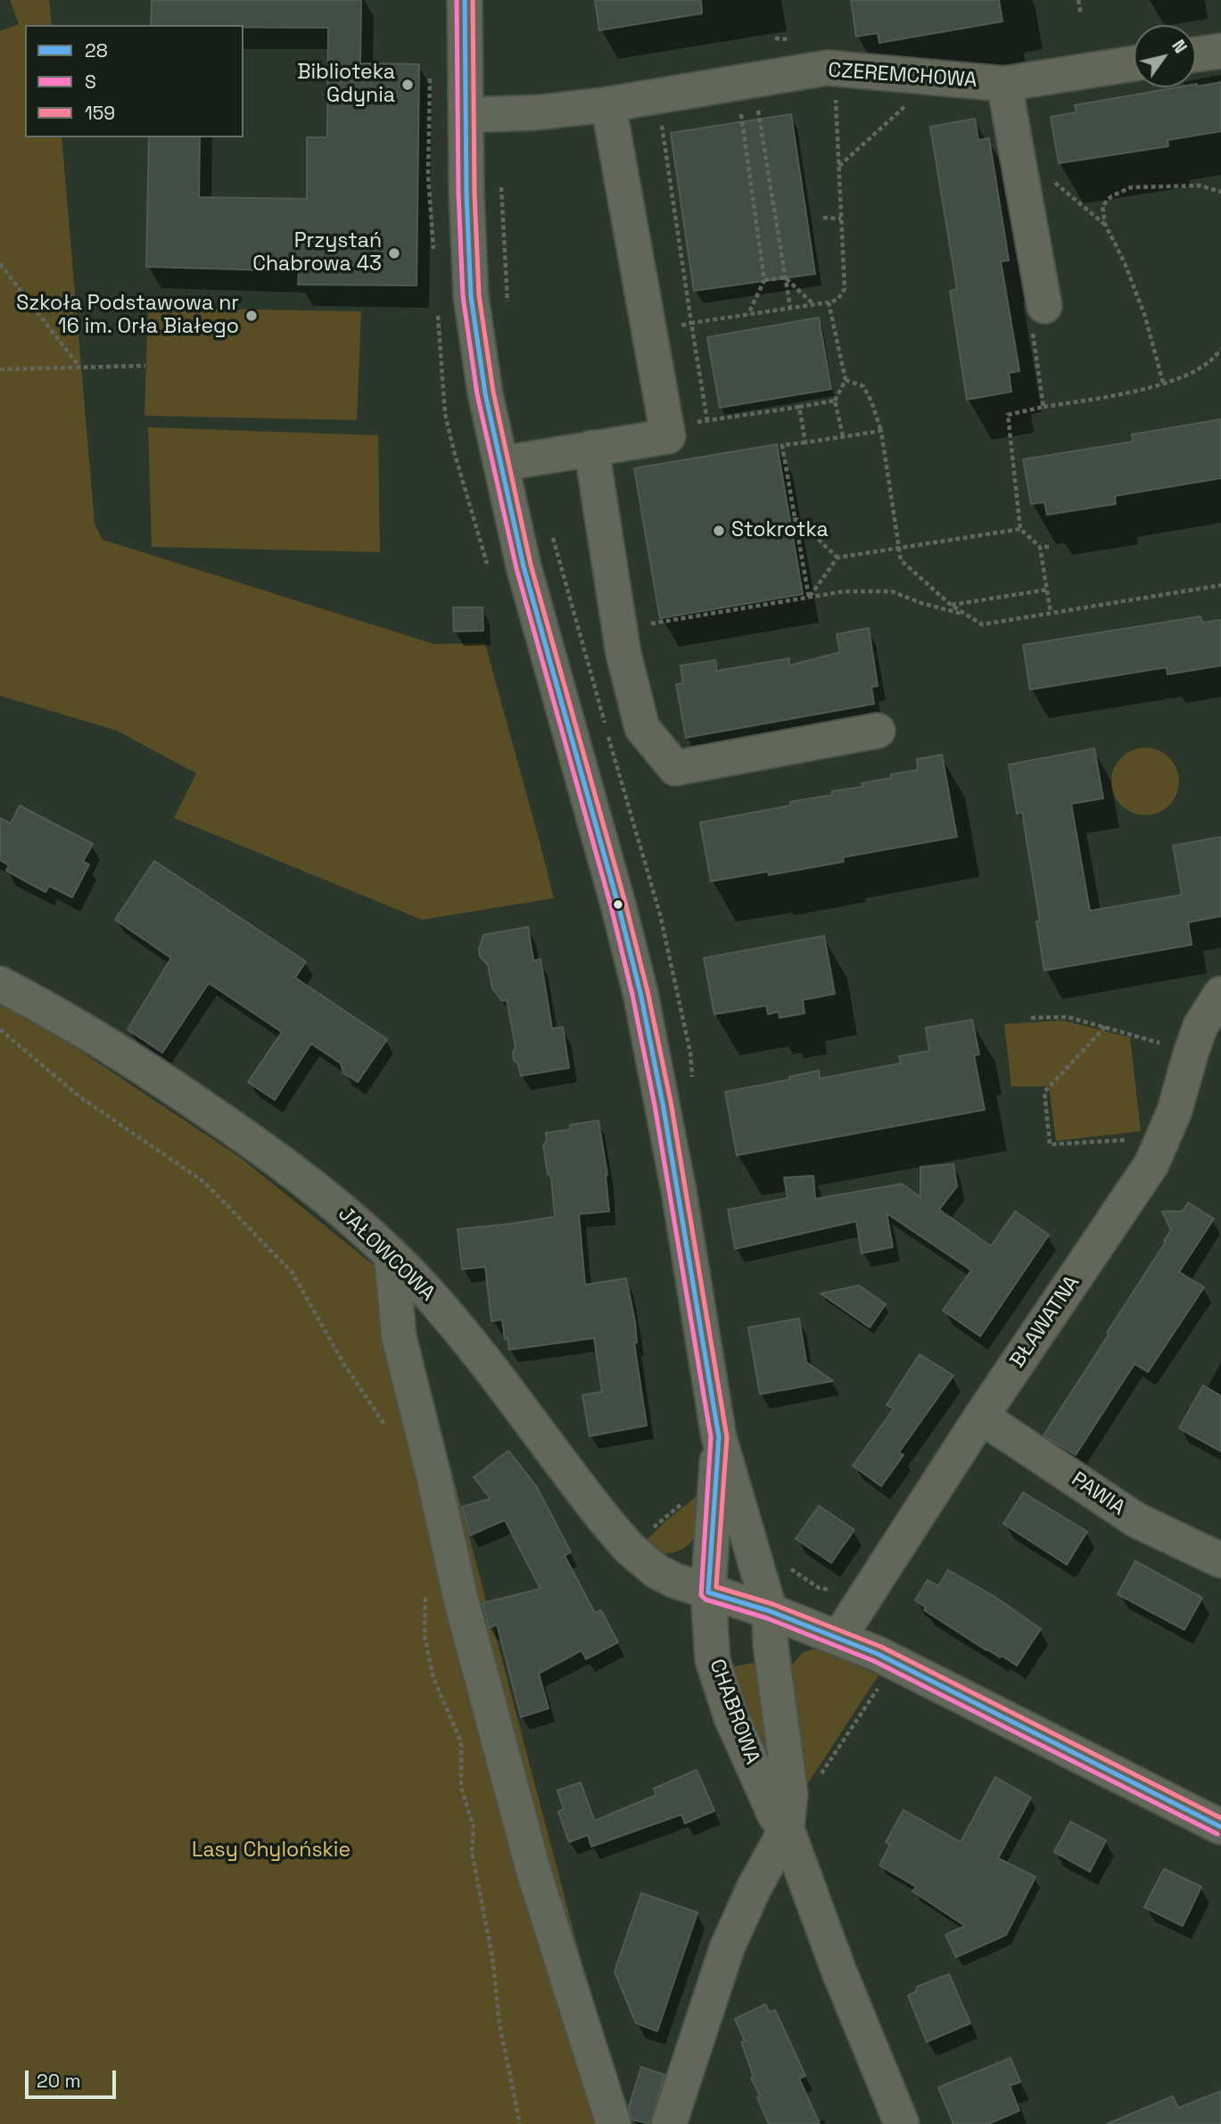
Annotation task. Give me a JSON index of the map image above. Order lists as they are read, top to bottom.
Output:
{
  "streets": {
    "street": [
      "CZEREMCHOWA",
      "JAŁOWCOWA",
      "BŁAWATNA",
      "PAWIA",
      "CHABROWA"
    ]
  },
  "crossings": [
    ["CZEREMCHOWA", "CHABROWA"],
    ["JAŁOWCOWA", "BŁAWATNA"],
    ["JAŁOWCOWA", "CHABROWA"],
    ["BŁAWATNA", "PAWIA"]
  ],
  "parks": ["Lasy Chylońskie"],
  "places": [
    "Biblioteka Gdynia",
    "Przystań Chabrowa 43",
    "Szkoła Podstawowa nr 16 im. Orła Białego",
    "Stokrotka"
  ],
  "lines": ["transit line 28", "transit line S", "transit line 159"],
  "legend": ["28", "S", "159"],
  "scale_bar": "20 m",
  "north": "top right"
}
